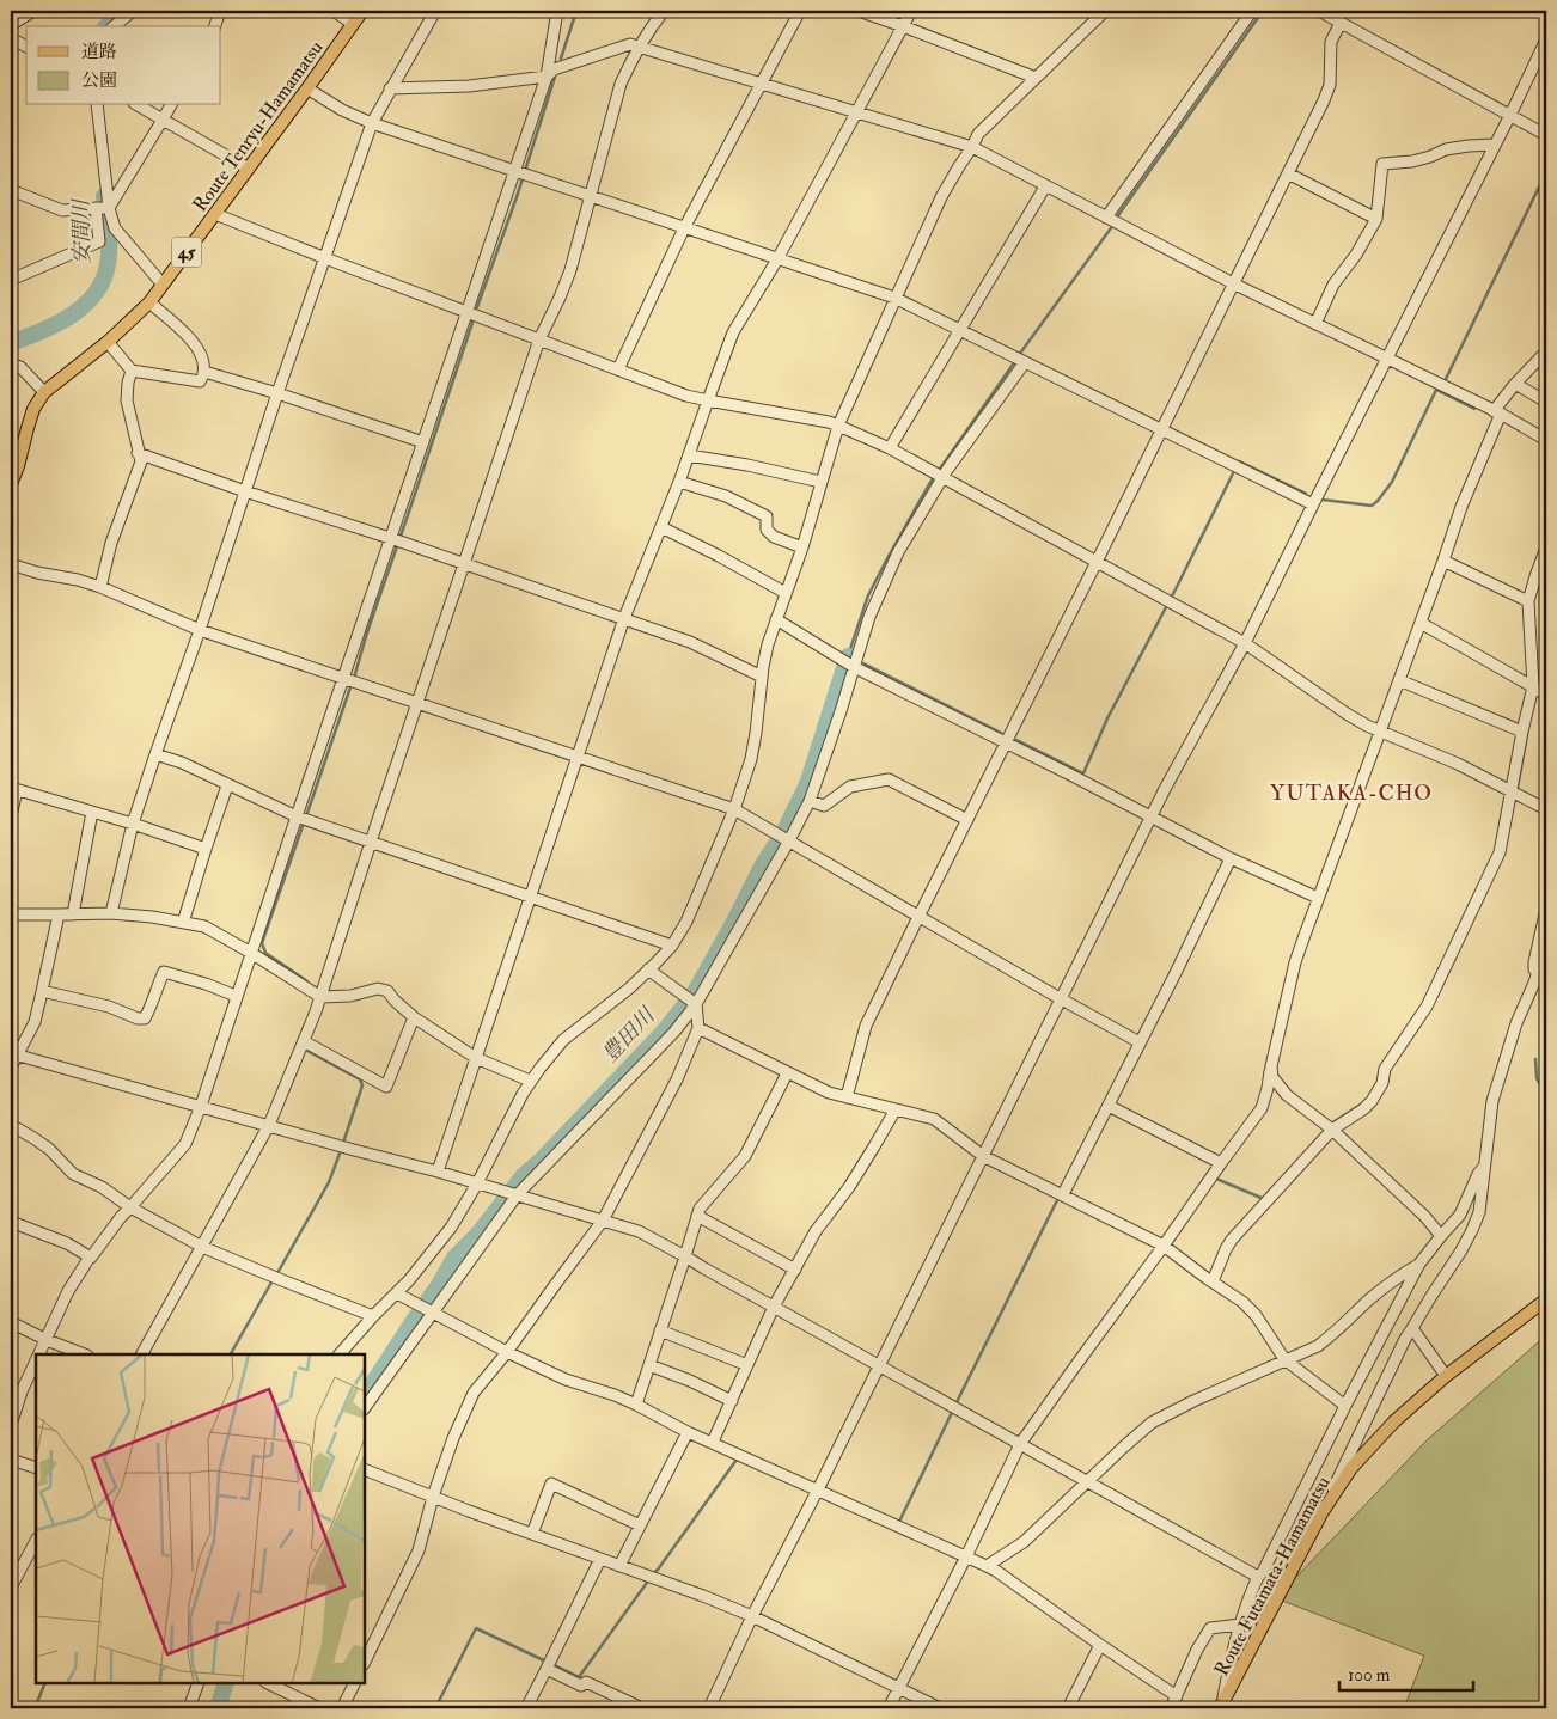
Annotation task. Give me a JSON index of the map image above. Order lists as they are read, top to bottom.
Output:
{
  "streets": {
    "main road": ["Route Tenryu-Hamamatsu", "45", "Route Futamata-Hamamatsu"]
  },
  "districts": ["YUTAKA-CHO"],
  "water": ["安間川", "豊田川"],
  "legend": ["道路", "公園"],
  "scale_bar": "100 m"
}
